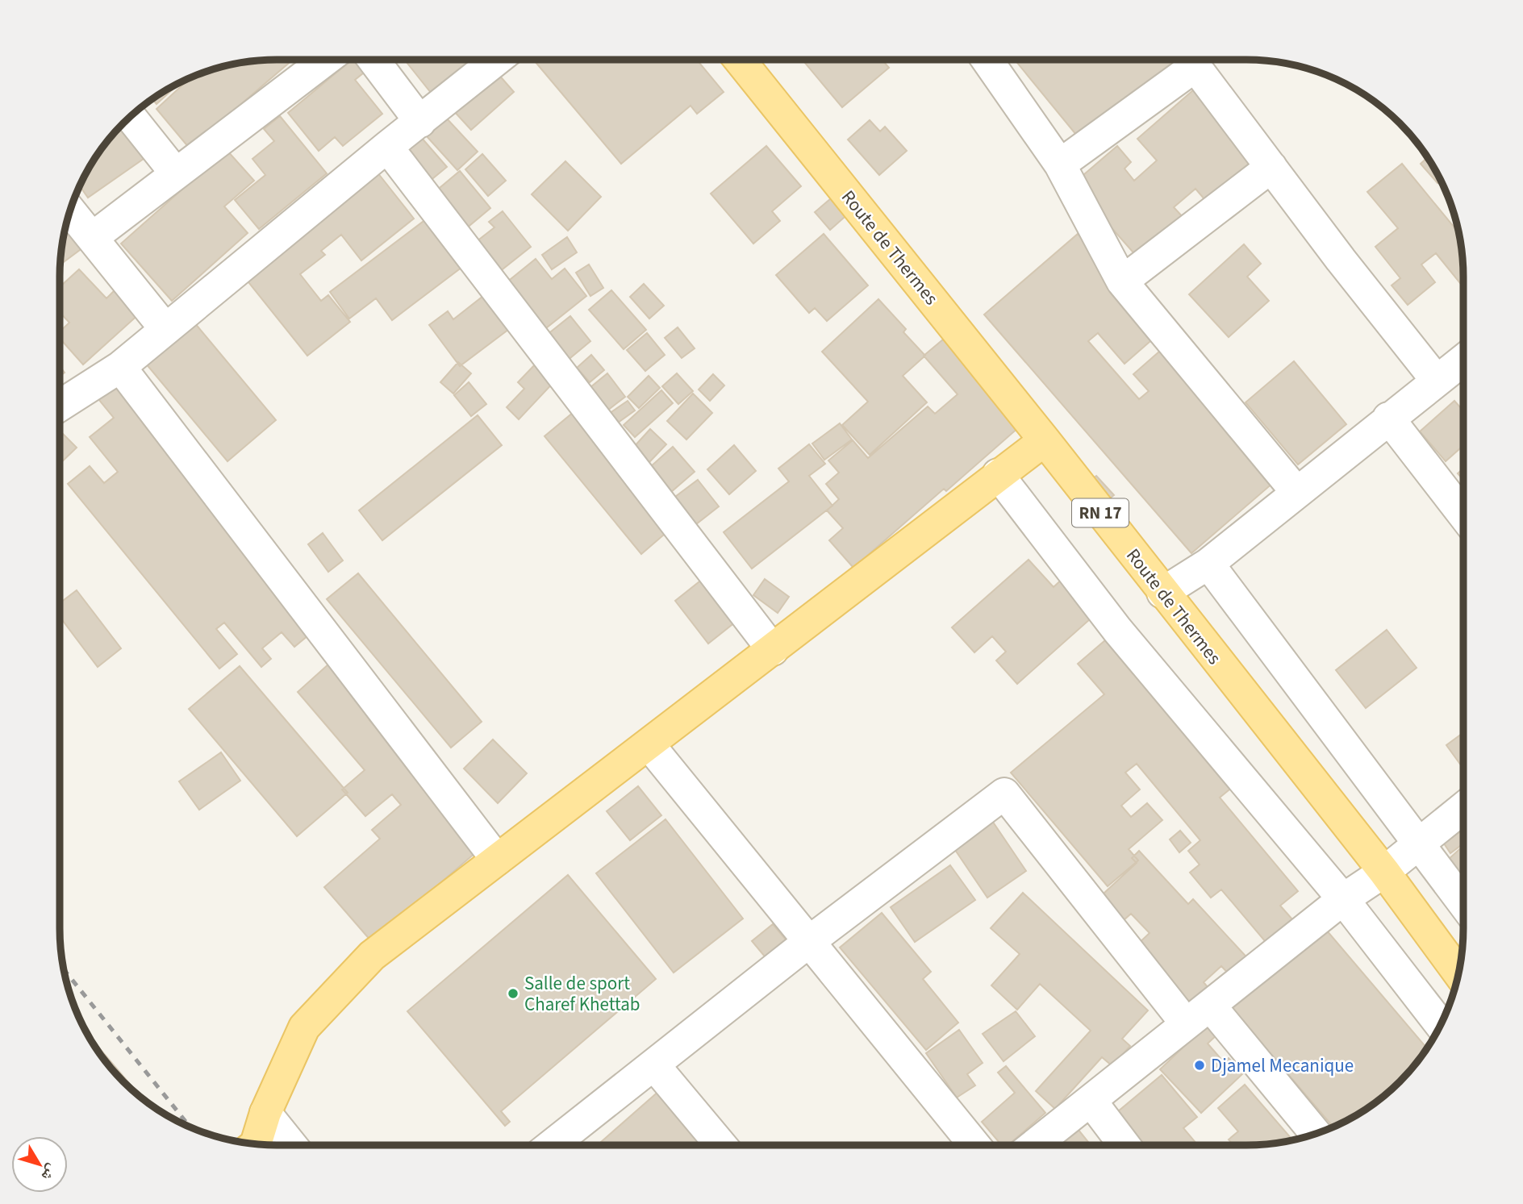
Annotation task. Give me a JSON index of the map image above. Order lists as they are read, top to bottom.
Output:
{
  "streets": {
    "main road": ["Route de Thermes", "RN 17"]
  },
  "places": ["Salle de sport Charef Khettab", "Djamel Mecanique"],
  "north": "bottom right"
}
